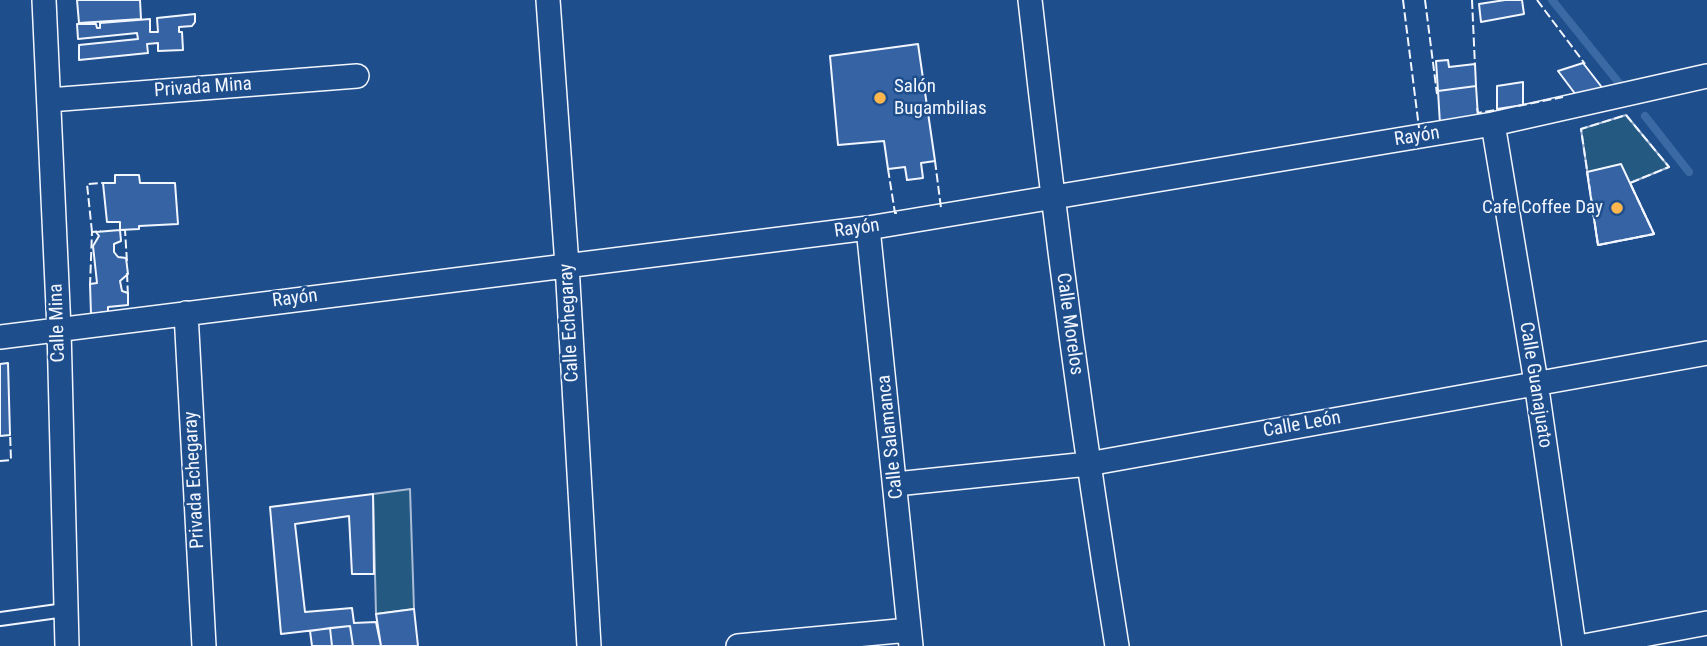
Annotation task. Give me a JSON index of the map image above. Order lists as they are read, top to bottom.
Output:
{
  "streets": {
    "street": [
      "Privada Mina",
      "Rayón",
      "Calle Mina",
      "Calle Echegaray",
      "Calle Morelos",
      "Calle Guanajuato",
      "Calle León",
      "Calle Salamanca",
      "Privada Echegaray"
    ]
  },
  "crossings": [
    ["Privada Mina", "Calle Mina"],
    ["Rayón", "Calle Mina"],
    ["Rayón", "Calle Echegaray"],
    ["Rayón", "Calle Morelos"],
    ["Rayón", "Calle Guanajuato"],
    ["Rayón", "Calle Salamanca"],
    ["Rayón", "Privada Echegaray"],
    ["Calle Morelos", "Calle León"],
    ["Calle Guanajuato", "Calle León"],
    ["Calle León", "Calle Salamanca"]
  ],
  "places": ["Salón Bugambilias", "Cafe Coffee Day"]
}
